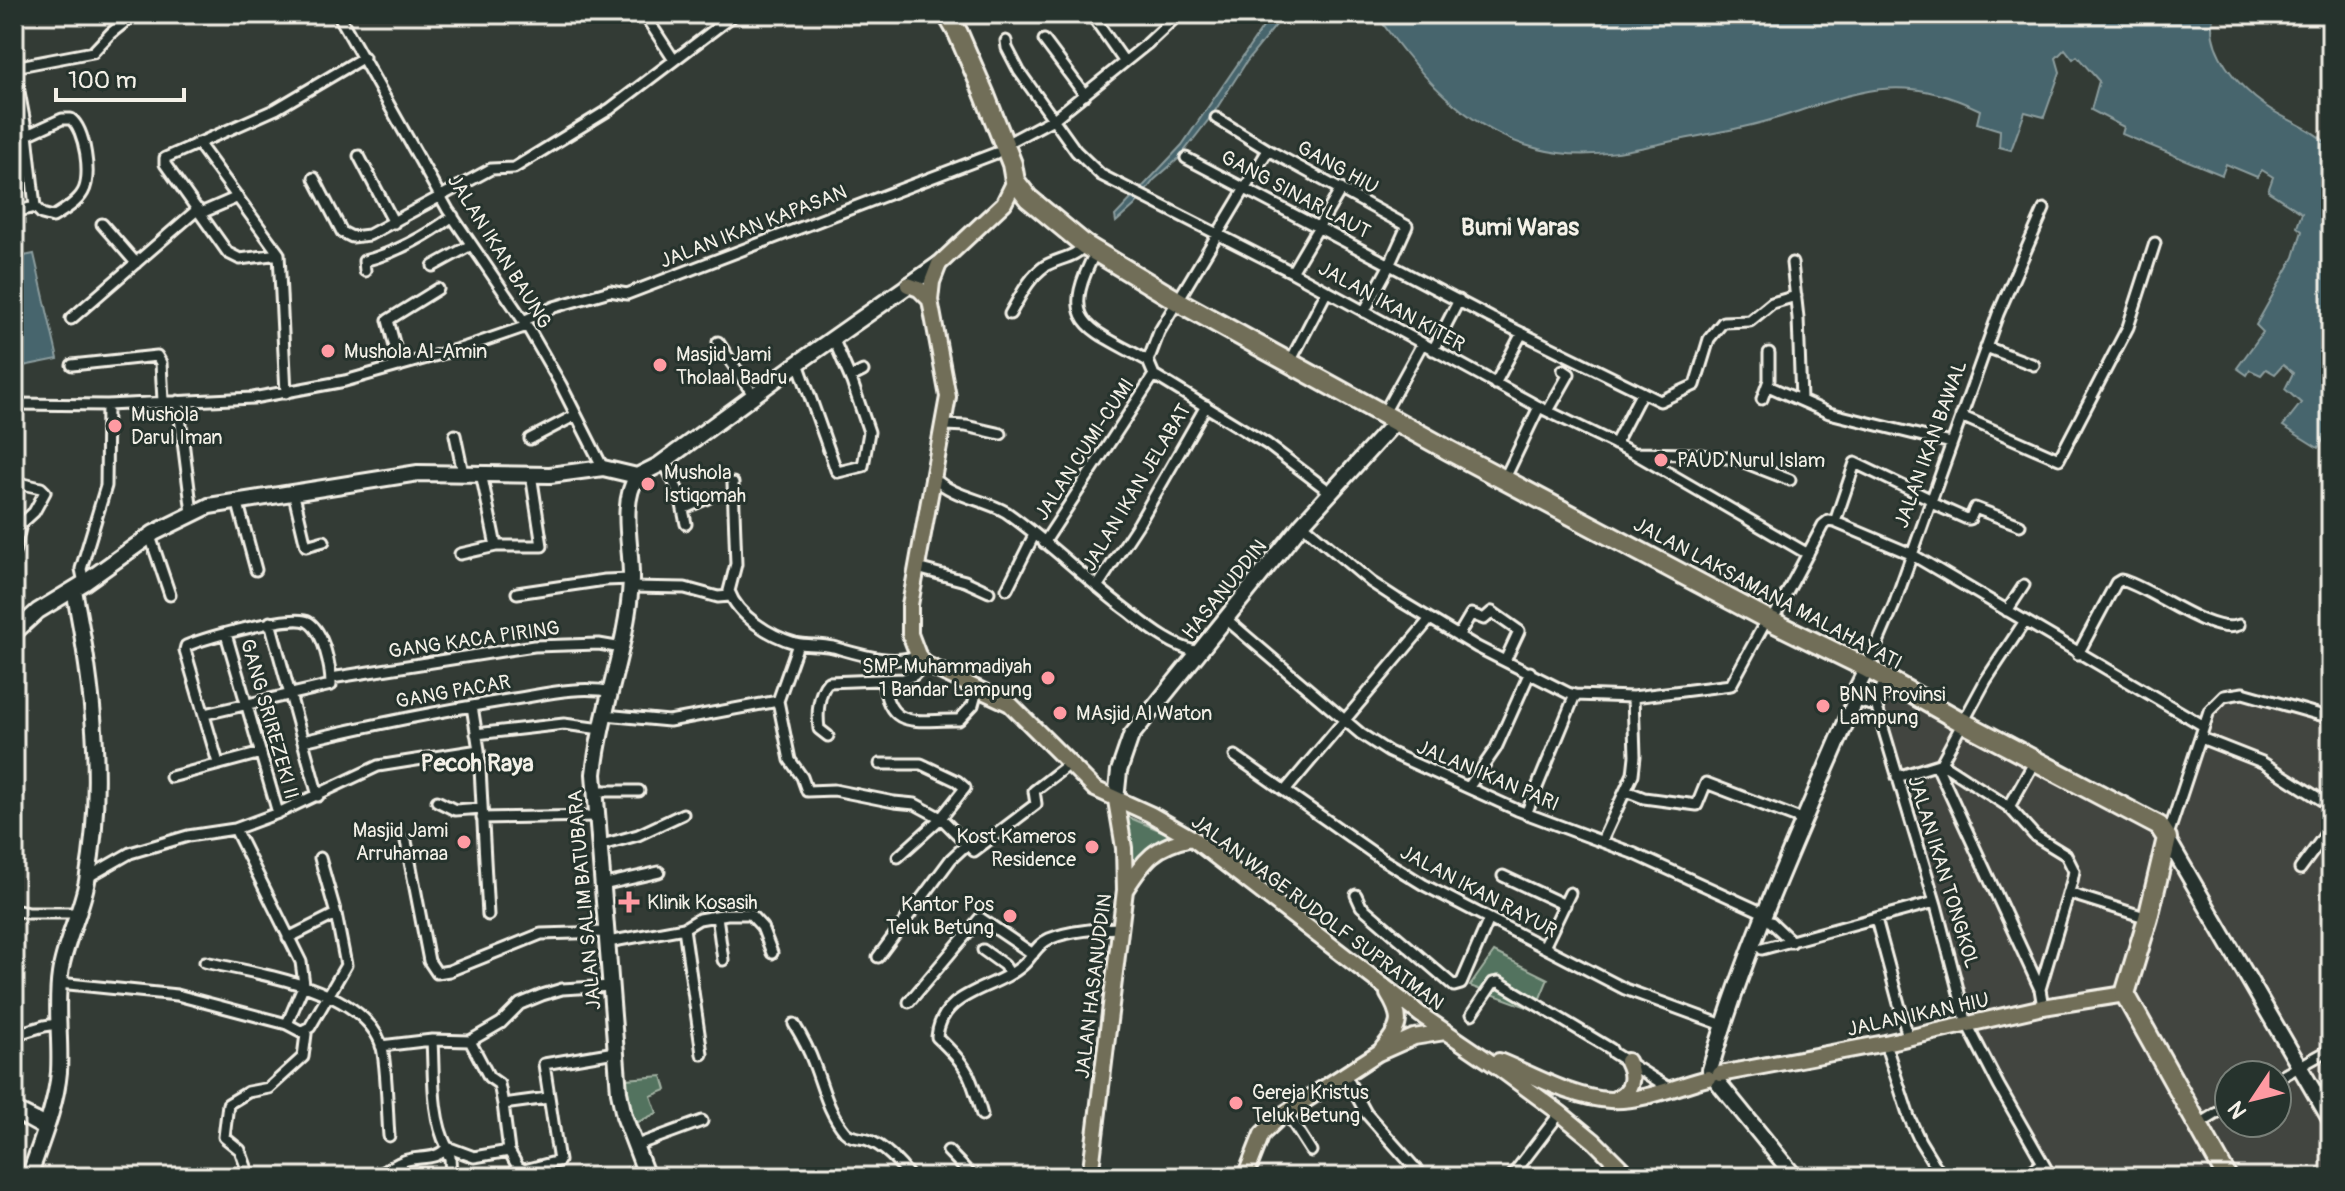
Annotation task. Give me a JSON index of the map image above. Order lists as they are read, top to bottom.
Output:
{
  "streets": {
    "highway": ["JALAN LAKSAMANA MALAHAYATI"],
    "main road": ["JALAN WAGE RUDOLF SUPRATMAN", "JALAN HASANUDDIN", "JALAN IKAN HIU"],
    "street": [
      "GANG HIU",
      "GANG SINAR LAUT",
      "JALAN IKAN KAPASAN",
      "JALAN IKAN BAUNG",
      "JALAN IKAN KITER",
      "JALAN IKAN BAWAL",
      "JALAN CUMI-CUMI",
      "JALAN IKAN JELABAT",
      "HASANUDDIN",
      "GANG KACA PIRING",
      "GANG PACAR",
      "GANG SRIREZEKI II",
      "JALAN IKAN PARI",
      "JALAN IKAN TONGKOL",
      "JALAN IKAN RAYUR",
      "JALAN SALIM BATUBARA"
    ]
  },
  "crossings": [
    ["GANG HIU", "GANG SINAR LAUT"],
    ["JALAN IKAN KAPASAN", "JALAN IKAN BAUNG"],
    ["JALAN IKAN KAPASAN", "JALAN IKAN KITER"],
    ["JALAN IKAN KAPASAN", "JALAN LAKSAMANA MALAHAYATI"],
    ["JALAN IKAN BAWAL", "JALAN LAKSAMANA MALAHAYATI"],
    ["JALAN IKAN BAWAL", "JALAN IKAN PARI"],
    ["JALAN IKAN BAWAL", "JALAN IKAN TONGKOL"],
    ["JALAN IKAN BAWAL", "JALAN IKAN RAYUR"],
    ["JALAN IKAN BAWAL", "JALAN WAGE RUDOLF SUPRATMAN"],
    ["JALAN IKAN BAWAL", "JALAN IKAN HIU"],
    ["HASANUDDIN", "JALAN LAKSAMANA MALAHAYATI"],
    ["HASANUDDIN", "JALAN IKAN PARI"],
    ["HASANUDDIN", "JALAN WAGE RUDOLF SUPRATMAN"],
    ["HASANUDDIN", "JALAN HASANUDDIN"],
    ["GANG KACA PIRING", "JALAN SALIM BATUBARA"],
    ["GANG PACAR", "JALAN SALIM BATUBARA"],
    ["JALAN IKAN TONGKOL", "JALAN IKAN HIU"],
    ["JALAN WAGE RUDOLF SUPRATMAN", "JALAN HASANUDDIN"],
    ["JALAN WAGE RUDOLF SUPRATMAN", "JALAN IKAN HIU"]
  ],
  "districts": ["Bumi Waras", "Pecoh Raya"],
  "places": {
    "other": [
      "Mushola Al-Amin",
      "Masjid Jami Tholaal Badru",
      "Mushola Darul Iman",
      "PAUD Nurul Islam",
      "Mushola Istiqomah",
      "SMP Muhammadiyah 1 Bandar Lampung",
      "BNN Provinsi Lampung",
      "MAsjid Al Waton",
      "Masjid Jami Arruhamaa",
      "Kost Kameros Residence",
      "Kantor Pos Teluk Betung",
      "Gereja Kristus Teluk Betung"
    ],
    "health": ["Klinik Kosasih"]
  },
  "scale_bar": "100 m",
  "north": "bottom left"
}
